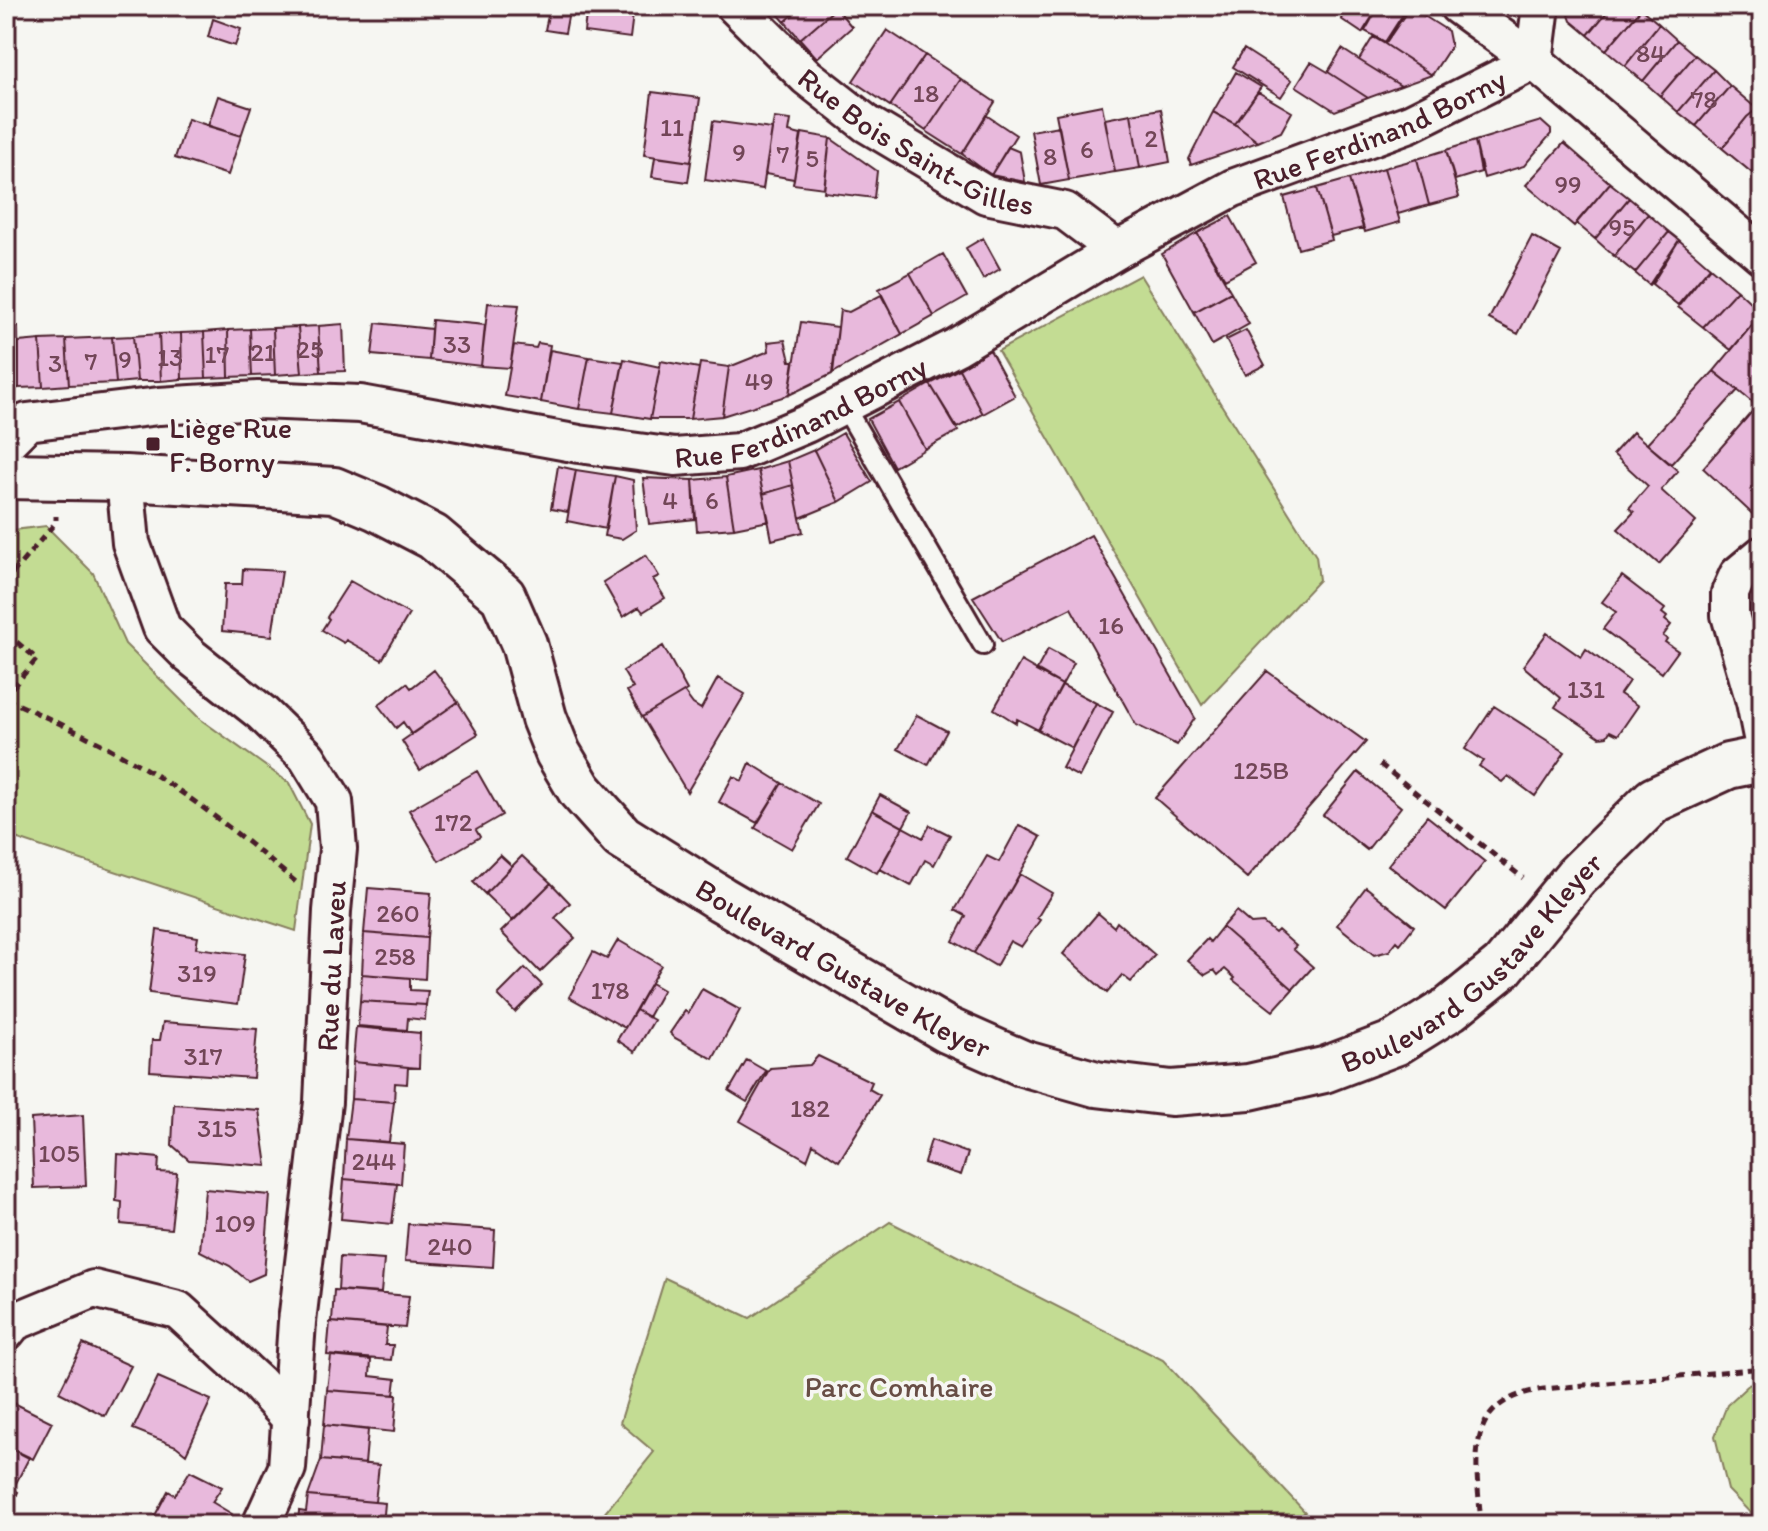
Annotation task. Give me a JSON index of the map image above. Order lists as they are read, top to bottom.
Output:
{
  "streets": {
    "street": [
      "Rue Ferdinand Borny",
      "Rue Bois Saint-Gilles",
      "Boulevard Gustave Kleyer",
      "Rue du Laveu"
    ]
  },
  "crossings": [
    ["Rue Ferdinand Borny", "Rue Bois Saint-Gilles"],
    ["Boulevard Gustave Kleyer", "Rue du Laveu"]
  ],
  "parks": ["Parc Comhaire"],
  "places": {
    "transit": ["Liège Rue F. Borny"]
  },
  "house_numbers": [
    "84",
    "18",
    "78",
    "11",
    "2",
    "6",
    "9",
    "7",
    "8",
    "5",
    "99",
    "95",
    "33",
    "25",
    "21",
    "17",
    "13",
    "9",
    "7",
    "3",
    "49",
    "4",
    "6",
    "16",
    "131",
    "125B",
    "172",
    "260",
    "258",
    "319",
    "178",
    "317",
    "182",
    "315",
    "105",
    "244",
    "109",
    "240"
  ]
}
